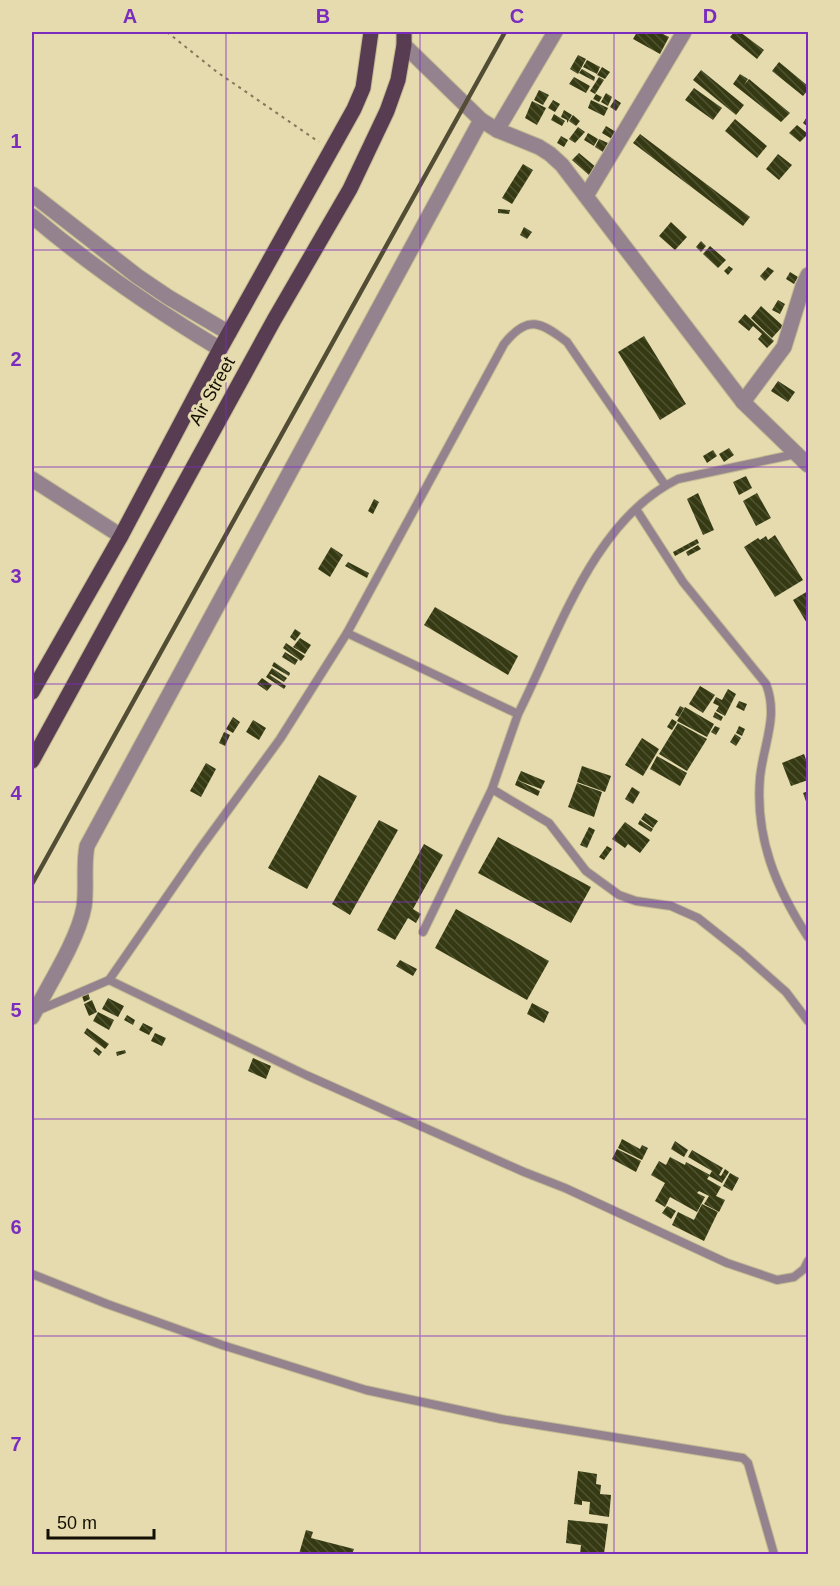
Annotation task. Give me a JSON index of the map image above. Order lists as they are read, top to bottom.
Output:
{
  "streets": {
    "main road": ["Air Street"]
  },
  "scale_bar": "50 m",
  "grid": {
    "columns": [
      "A",
      "B",
      "C",
      "D"
    ],
    "rows": [
      "1",
      "2",
      "3",
      "4",
      "5",
      "6",
      "7"
    ]
  }
}
